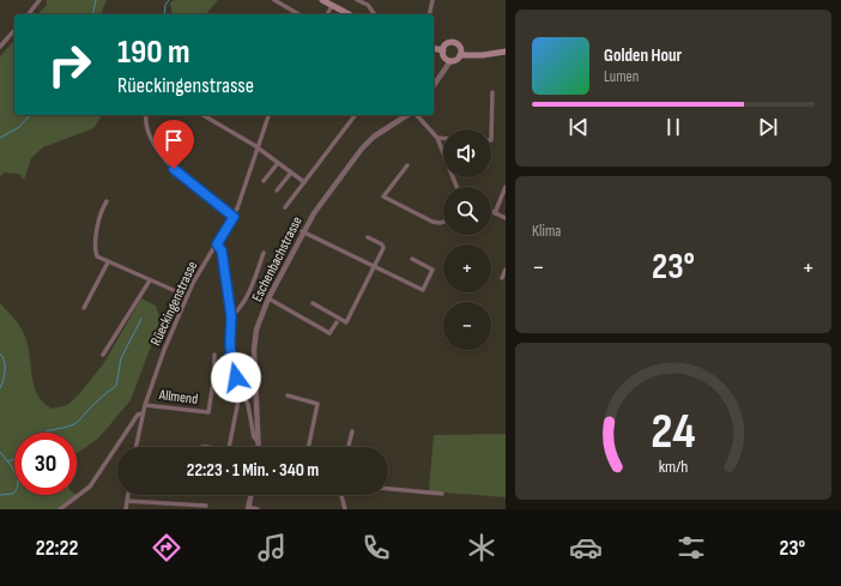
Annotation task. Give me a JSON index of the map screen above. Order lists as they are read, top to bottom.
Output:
{
  "streets": {
    "street": ["Eschenbachstrasse", "Rüeckingenstrasse", "Allmend"]
  },
  "crossings": [
    ["Rüeckingenstrasse", "Allmend"]
  ],
  "page": {
    "turn": ["190 m", "Rüeckingenstrasse"],
    "song": ["Golden Hour", "Lumen"],
    "map_buttons": ["+", "−"],
    "tile": "Klima",
    "heat": ["−", "23°", "+"],
    "limit": "30",
    "trip": "22:23 · 1 Min. · 340 m",
    "tabs": ["22:22", "23°"],
    "gauge": ["24", "km/h"]
  }
}
